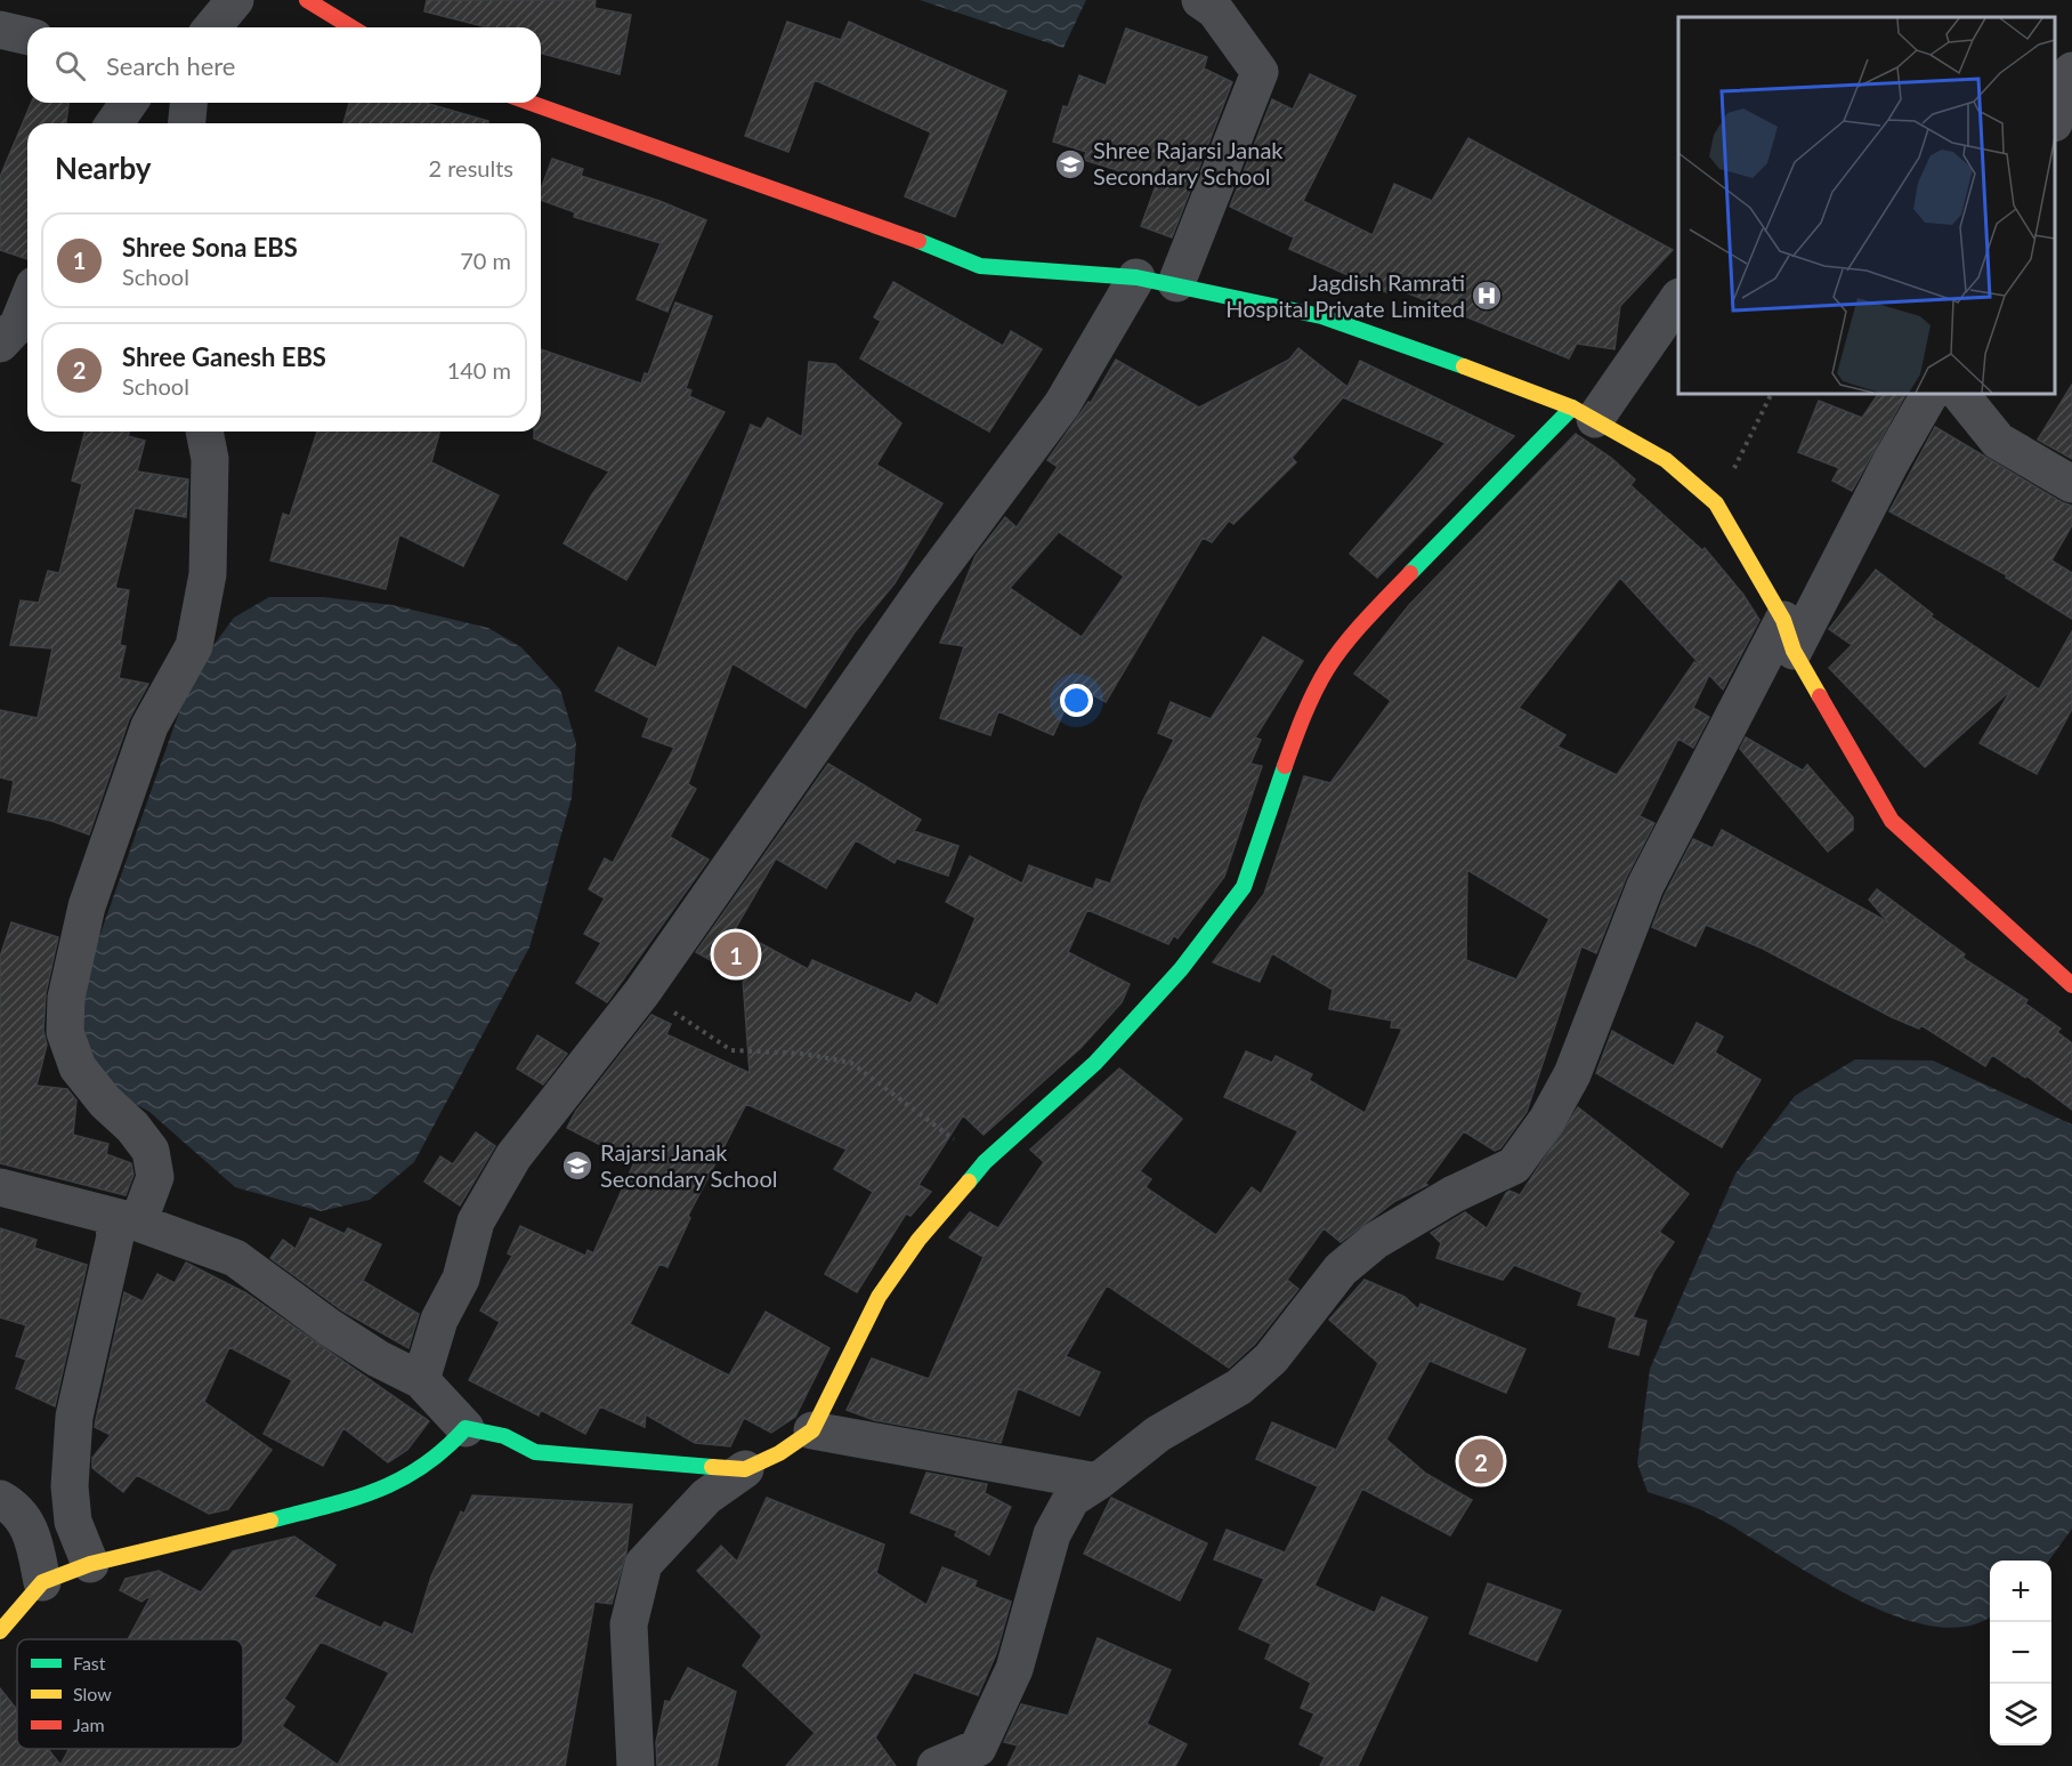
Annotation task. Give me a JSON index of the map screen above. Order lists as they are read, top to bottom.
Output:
{
  "places": {
    "school or university": ["Shree Rajarsi Janak Secondary School", "Rajarsi Janak Secondary School"],
    "hospital": ["Jagdish Ramrati Hospital Private Limited"]
  },
  "legend": ["Fast", "Slow", "Jam"],
  "page": {
    "search": "Search here",
    "heading": ["Nearby", "2 results"],
    "list": [
      {
        "mark": "1",
        "name": "Shree Sona EBS",
        "note": "School",
        "value": "70 m"
      },
      {
        "mark": "2",
        "name": "Shree Ganesh EBS",
        "note": "School",
        "value": "140 m"
      }
    ],
    "pins": ["1", "2"],
    "map_buttons": ["+", "−"]
  }
}
